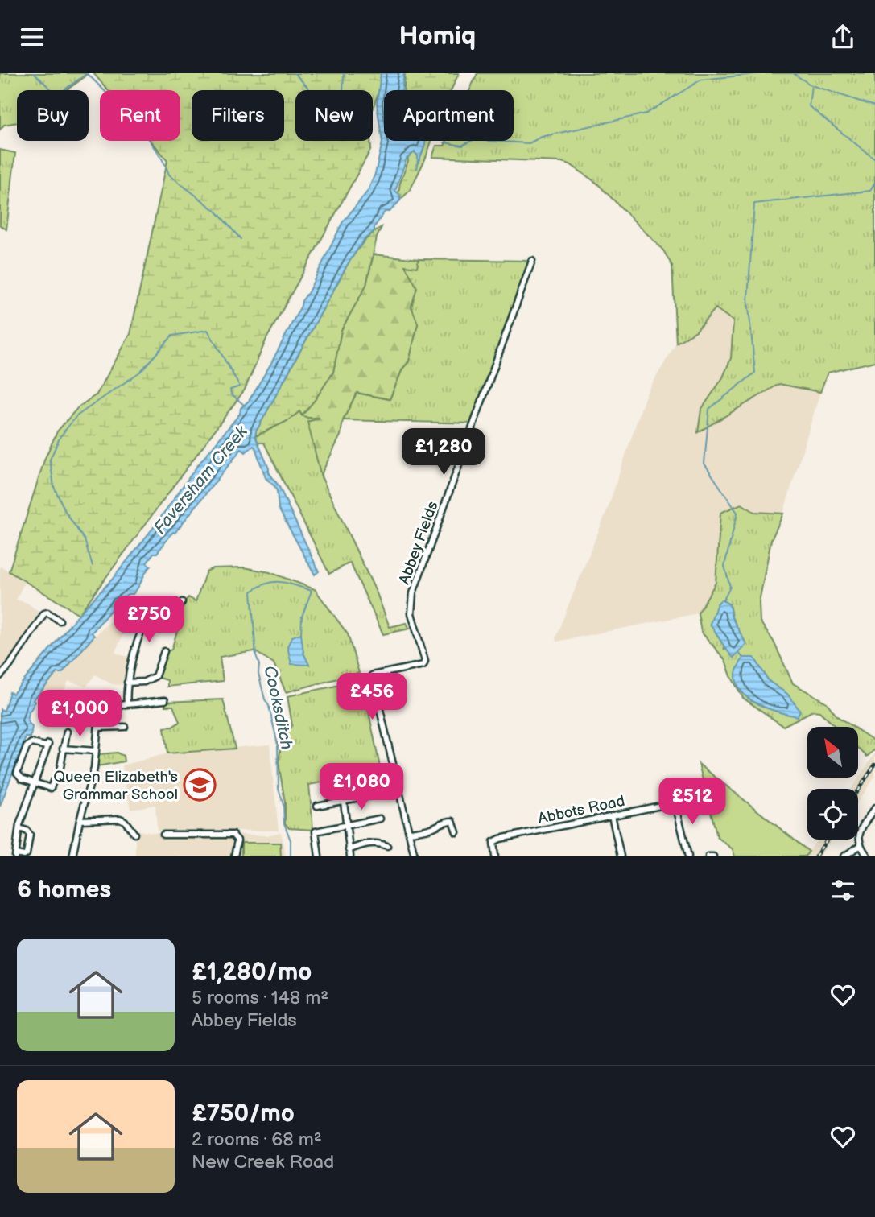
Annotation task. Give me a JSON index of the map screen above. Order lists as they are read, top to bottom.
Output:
{
  "streets": {
    "street": ["Abbey Fields", "Abbots Road"]
  },
  "water": ["Faversham Creek", "Cooksditch"],
  "places": {
    "school or university": ["Queen Elizabeth's Grammar School"]
  },
  "north": "top left",
  "page": {
    "header": "Homiq",
    "chip": [
      "Buy",
      "Rent",
      "Filters",
      "New",
      "Apartment"
    ],
    "price": [
      "£1,280",
      "£750",
      "£456",
      "£1,000",
      "£1,080",
      "£512"
    ],
    "heading": "6 homes",
    "list": [
      {
        "name": "£1,280/mo",
        "note": "5 rooms · 148 m² · Abbey Fields"
      },
      {
        "name": "£750/mo",
        "note": "2 rooms · 68 m² · New Creek Road"
      }
    ]
  }
}
